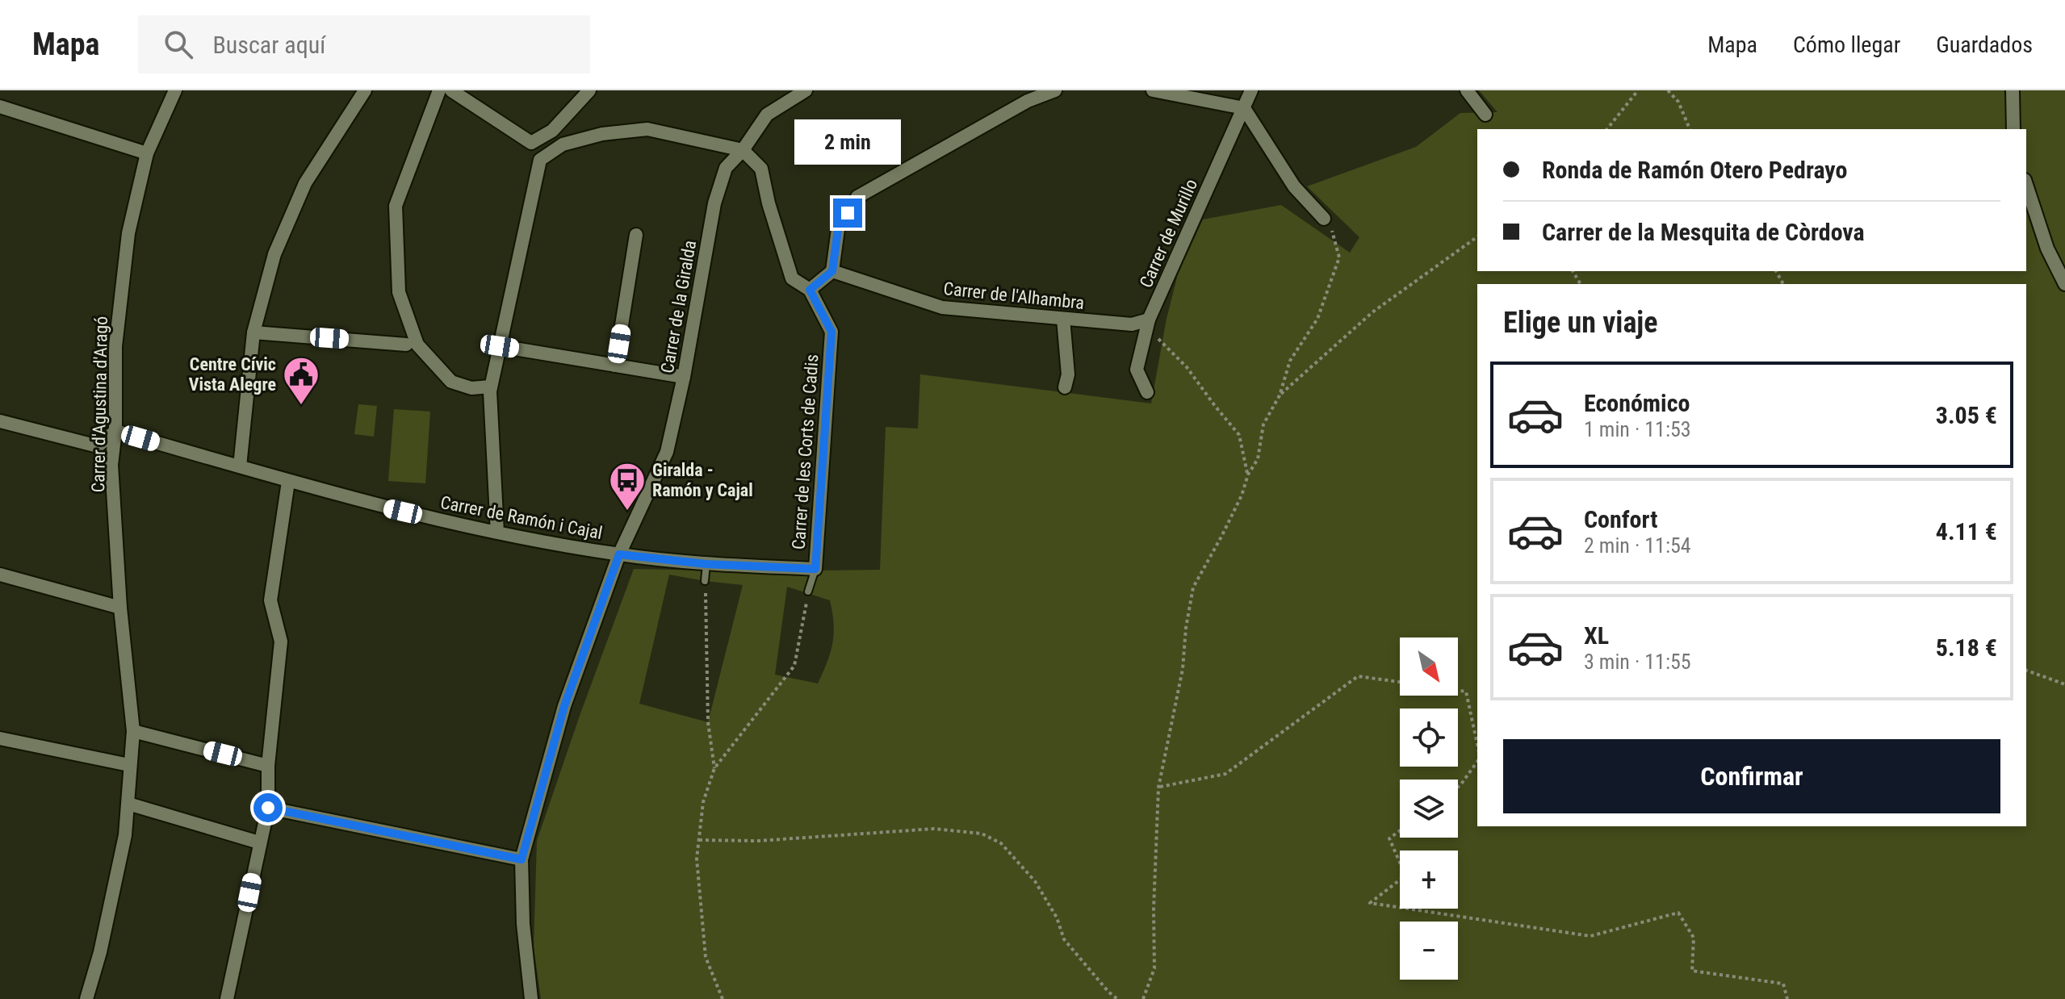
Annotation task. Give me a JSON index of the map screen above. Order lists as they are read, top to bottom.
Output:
{
  "streets": {
    "street": [
      "Carrer de Murillo",
      "Carrer de l'Alhambra",
      "Carrer de la Giralda",
      "Carrer d'Agustina d'Aragó",
      "Carrer de les Corts de Cadis",
      "Carrer de Ramón i Cajal"
    ]
  },
  "crossings": [
    ["Carrer de Murillo", "Carrer de l'Alhambra"],
    ["Carrer de la Giralda", "Carrer de les Corts de Cadis"],
    ["Carrer de la Giralda", "Carrer de Ramón i Cajal"],
    ["Carrer d'Agustina d'Aragó", "Carrer de Ramón i Cajal"],
    ["Carrer de les Corts de Cadis", "Carrer de Ramón i Cajal"]
  ],
  "places": {
    "public building": ["Centre Cívic Vista Alegre"],
    "bus stop": ["Giralda - Ramón y Cajal"]
  },
  "north": "bottom right",
  "page": {
    "header": "Mapa",
    "search": "Buscar aquí",
    "nav": ["Mapa", "Cómo llegar", "Guardados"],
    "bubble": "2 min",
    "banner": ["Ronda de Ramón Otero Pedrayo", "Carrer de la Mesquita de Còrdova"],
    "heading": "Elige un viaje",
    "list": [
      {
        "name": "Económico",
        "note": "1 min · 11:53",
        "value": "3.05 €"
      },
      {
        "name": "Confort",
        "note": "2 min · 11:54",
        "value": "4.11 €"
      },
      {
        "name": "XL",
        "note": "3 min · 11:55",
        "value": "5.18 €"
      }
    ],
    "map_buttons": ["+", "−"],
    "buttons": "Confirmar"
  }
}
